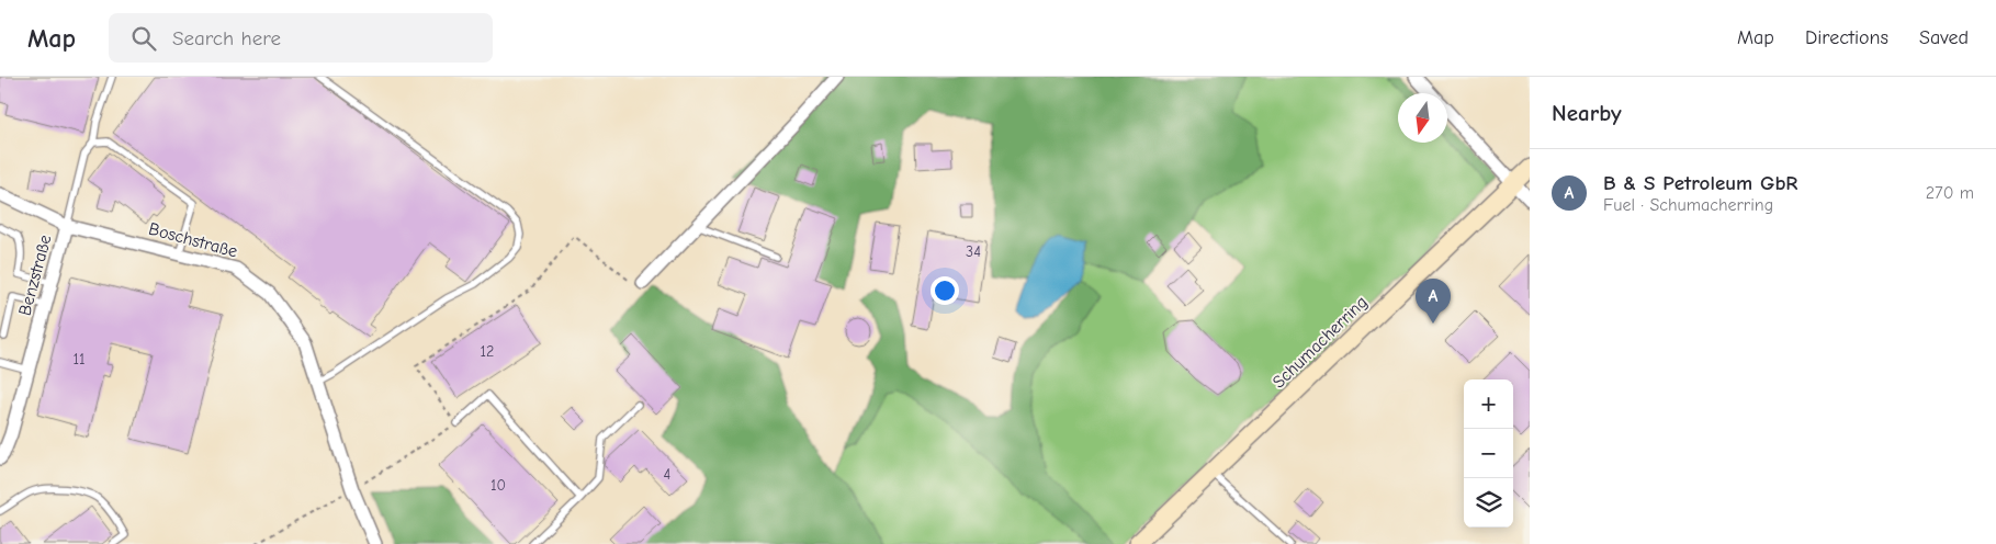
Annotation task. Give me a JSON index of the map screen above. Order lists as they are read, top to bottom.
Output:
{
  "streets": {
    "main road": ["Schumacherring"],
    "street": ["Boschstraße", "Benzstraße"]
  },
  "crossings": [
    ["Boschstraße", "Benzstraße"]
  ],
  "house_numbers": [
    "34",
    "12",
    "11",
    "4",
    "10"
  ],
  "north": "bottom",
  "page": {
    "header": "Map",
    "search": "Search here",
    "nav": ["Map", "Directions", "Saved"],
    "heading": "Nearby",
    "list": [
      {
        "mark": "A",
        "name": "B & S Petroleum GbR",
        "note": "Fuel · Schumacherring",
        "value": "270 m"
      }
    ],
    "pins": "A",
    "map_buttons": ["+", "−"]
  }
}
